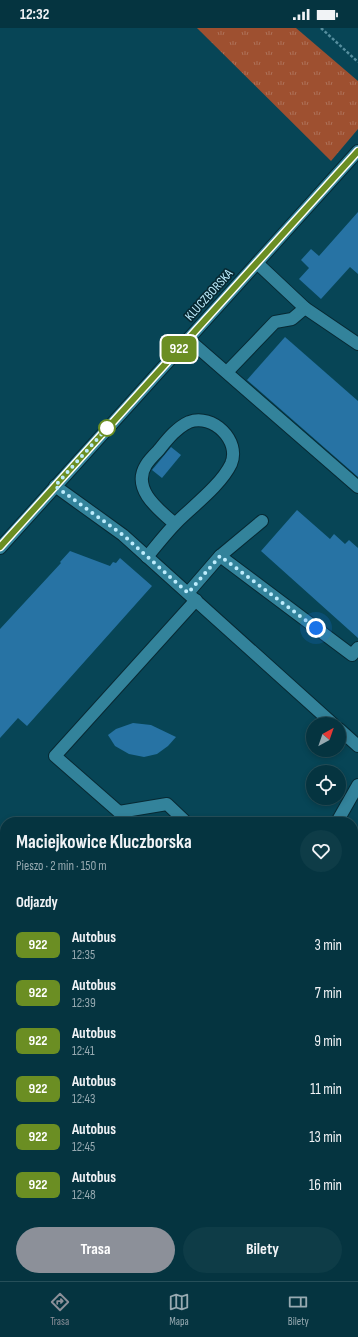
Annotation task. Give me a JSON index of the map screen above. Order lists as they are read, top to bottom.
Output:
{
  "streets": {
    "street": ["KLUCZBORSKA"]
  },
  "lines": ["bus line 922"],
  "north": "top right",
  "page": {
    "status": "12:32",
    "on_map": "922",
    "heading": [
      ["Maciejkowice Kluczborska", "Pieszo · 2 min · 150 m"],
      "Odjazdy"
    ],
    "list": [
      {
        "mark": "922",
        "name": "Autobus",
        "note": "12:35",
        "value": "3 min"
      },
      {
        "mark": "922",
        "name": "Autobus",
        "note": "12:39",
        "value": "7 min"
      },
      {
        "mark": "922",
        "name": "Autobus",
        "note": "12:41",
        "value": "9 min"
      },
      {
        "mark": "922",
        "name": "Autobus",
        "note": "12:43",
        "value": "11 min"
      },
      {
        "mark": "922",
        "name": "Autobus",
        "note": "12:45",
        "value": "13 min"
      },
      {
        "mark": "922",
        "name": "Autobus",
        "note": "12:48",
        "value": "16 min"
      }
    ],
    "buttons": ["Trasa", "Bilety"],
    "tabs": ["Trasa", "Mapa", "Bilety"]
  }
}
